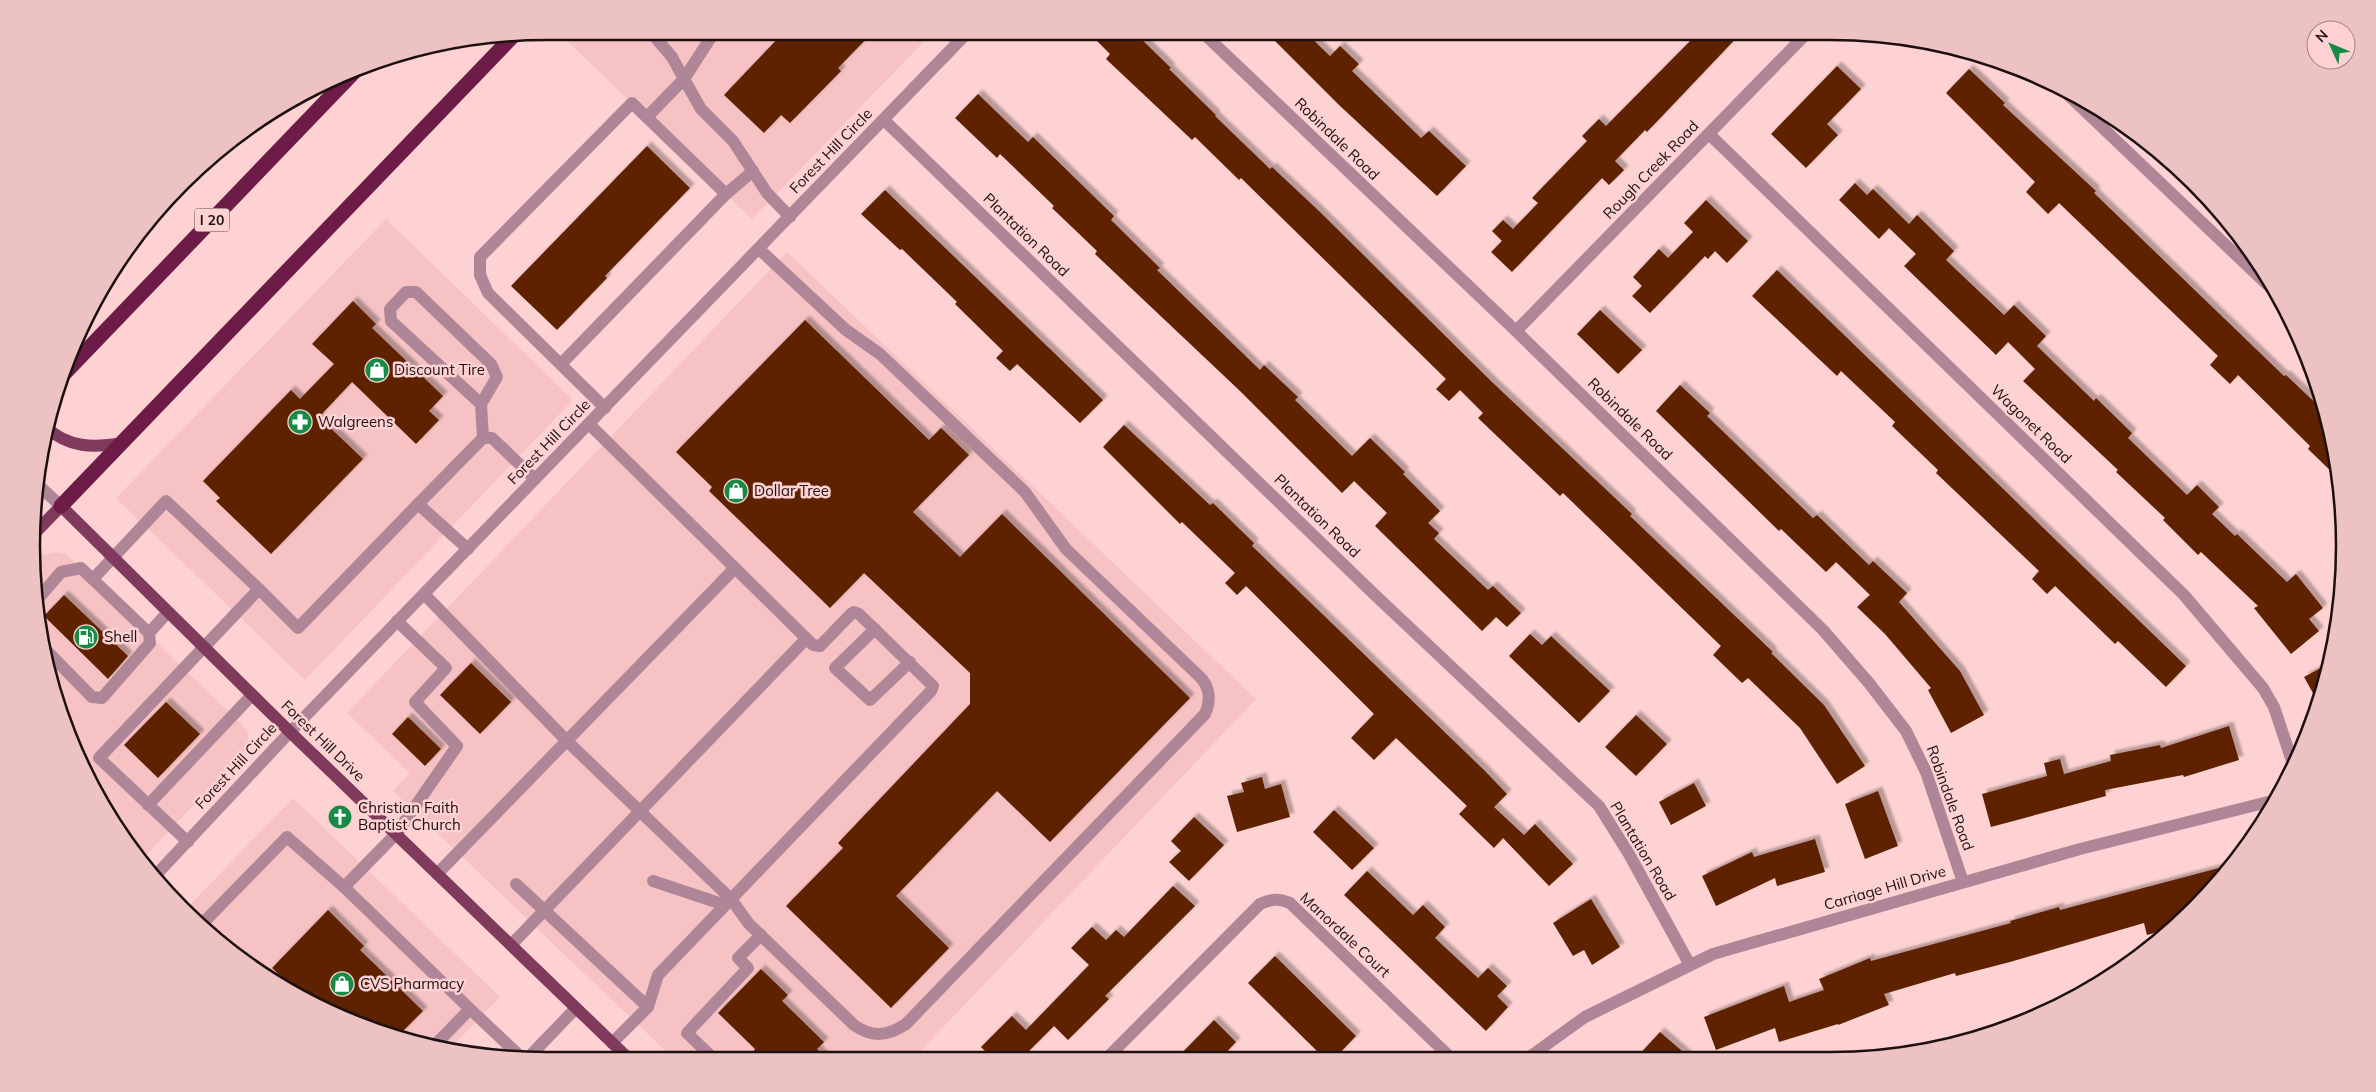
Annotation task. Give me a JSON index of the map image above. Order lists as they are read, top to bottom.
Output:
{
  "streets": {
    "highway": ["I 20"],
    "main road": ["Forest Hill Drive"],
    "street": [
      "Robindale Road",
      "Forest Hill Circle",
      "Rough Creek Road",
      "Plantation Road",
      "Wagonet Road",
      "Carriage Hill Drive",
      "Manordale Court"
    ]
  },
  "crossings": [
    ["Robindale Road", "Rough Creek Road"],
    ["Robindale Road", "Carriage Hill Drive"],
    ["Forest Hill Circle", "Plantation Road"],
    ["Forest Hill Circle", "Forest Hill Drive"],
    ["Rough Creek Road", "Wagonet Road"],
    ["Plantation Road", "Carriage Hill Drive"]
  ],
  "places": {
    "shop": ["Discount Tire", "Dollar Tree", "CVS Pharmacy"],
    "pharmacy": ["Walgreens"],
    "fuel station": ["Shell"],
    "church": ["Christian Faith Baptist Church"]
  },
  "north": "top left"
}
